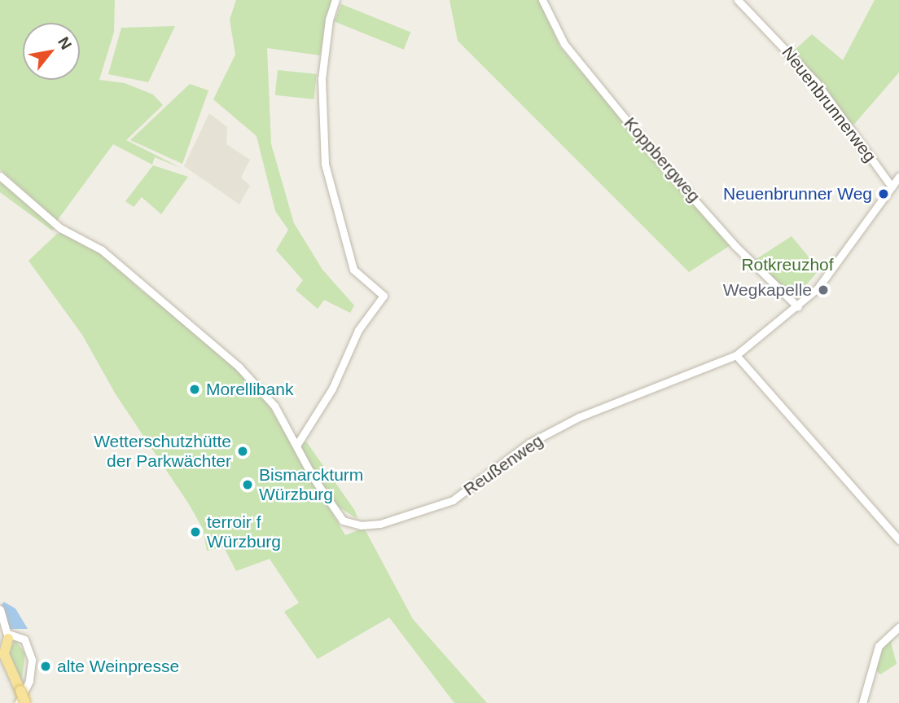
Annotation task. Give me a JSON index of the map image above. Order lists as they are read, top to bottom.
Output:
{
  "streets": {
    "street": ["Neuenbrunnerweg", "Koppbergweg", "Reußenweg"]
  },
  "parks": ["Rotkreuzhof"],
  "places": [
    "Neuenbrunner Weg",
    "Wegkapelle",
    "Morellibank",
    "Wetterschutzhütte der Parkwächter",
    "Bismarckturm Würzburg",
    "terroir f Würzburg",
    "alte Weinpresse"
  ],
  "north": "top right"
}
